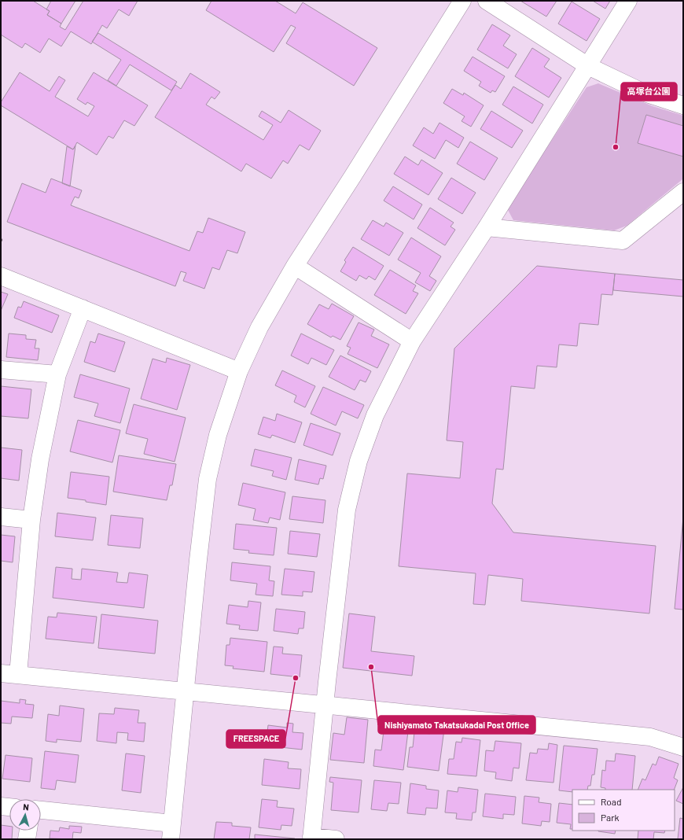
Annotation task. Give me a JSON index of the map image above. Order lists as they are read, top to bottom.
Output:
{
  "places": ["高塚台公園", "Nishiyamato Takatsukadai Post Office", "FREESPACE"],
  "legend": ["Road", "Park"],
  "north": "top"
}
